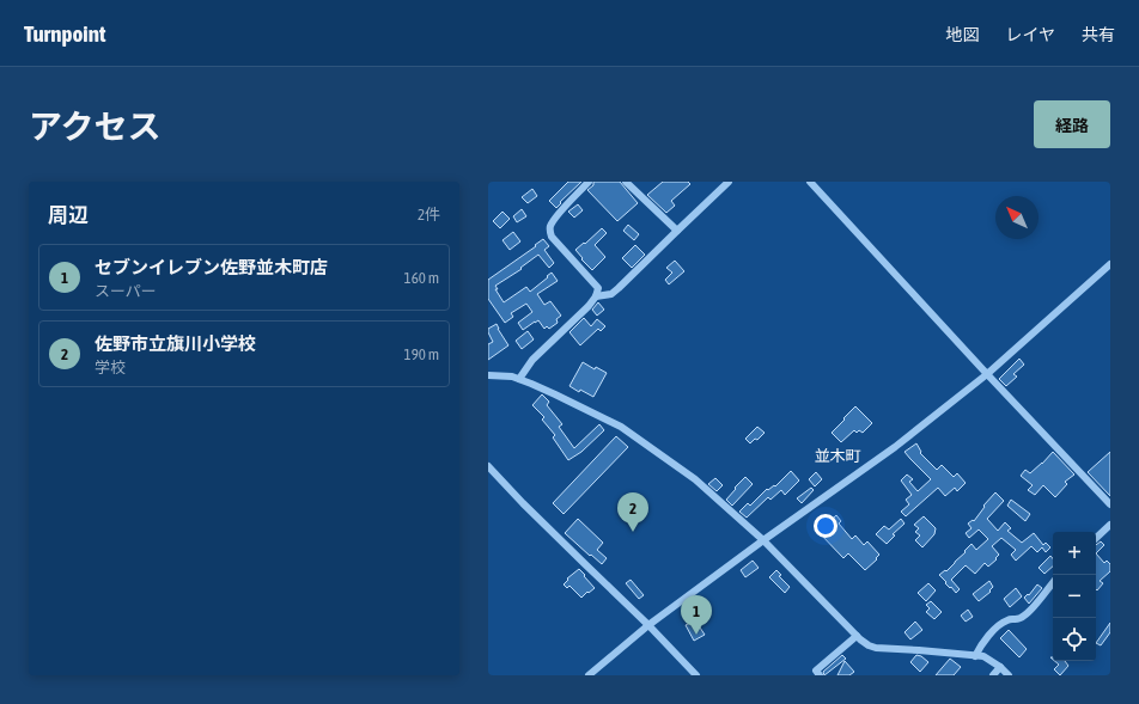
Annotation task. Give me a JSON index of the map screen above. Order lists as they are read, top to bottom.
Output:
{
  "districts": ["並木町"],
  "north": "top left",
  "page": {
    "header": "Turnpoint",
    "nav": ["地図", "レイヤ", "共有"],
    "title": "アクセス",
    "buttons": "経路",
    "heading": ["周辺", "2件"],
    "list": [
      {
        "mark": "1",
        "name": "セブンイレブン佐野並木町店",
        "note": "スーパー",
        "value": "160 m"
      },
      {
        "mark": "2",
        "name": "佐野市立旗川小学校",
        "note": "学校",
        "value": "190 m"
      }
    ],
    "pins": ["2", "1"],
    "map_buttons": ["+", "−"]
  }
}
